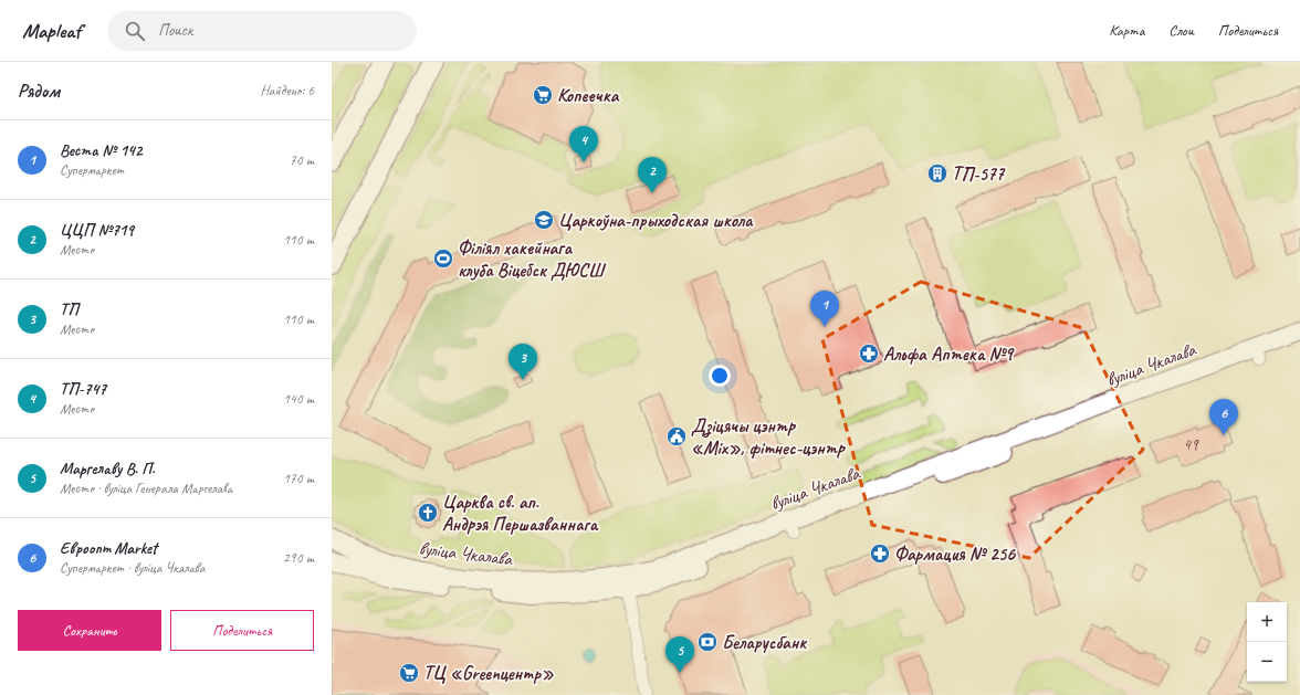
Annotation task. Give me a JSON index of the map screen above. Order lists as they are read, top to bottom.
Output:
{
  "streets": {
    "main road": ["вуліца Чкалава"]
  },
  "places": {
    "supermarket": ["Копеечка", "ТЦ «Greenцентр»"],
    "building": ["ТП-577"],
    "school or university": ["Царкоўна-прыходская школа"],
    "sports": ["Філіял хакейнага клуба Віцебск ДЮСШ"],
    "pharmacy": ["Альфа Аптека №9", "Фармация № 256"],
    "public building": ["Дзіцячы цэнтр «Mix», фітнес-цэнтр"],
    "church": ["Царква св. ап. Андрэя Першазваннага"],
    "bank": ["Беларусбанк"]
  },
  "house_numbers": ["49"],
  "page": {
    "header": "Mapleaf",
    "search": "Поиск",
    "nav": ["Карта", "Слои", "Поделиться"],
    "heading": ["Рядом", "Найдено: 6"],
    "list": [
      {
        "mark": "1",
        "name": "Веста № 142",
        "note": "Супермаркет",
        "value": "70 m"
      },
      {
        "mark": "2",
        "name": "ЦЦП №719",
        "note": "Место",
        "value": "110 m"
      },
      {
        "mark": "3",
        "name": "ТП",
        "note": "Место",
        "value": "110 m"
      },
      {
        "mark": "4",
        "name": "ТП-747",
        "note": "Место",
        "value": "140 m"
      },
      {
        "mark": "5",
        "name": "Маргелаву В. П.",
        "note": "Место · вуліца Генерала Маргелава",
        "value": "170 m"
      },
      {
        "mark": "6",
        "name": "Евроопт Market",
        "note": "Супермаркет · вуліца Чкалава",
        "value": "290 m"
      }
    ],
    "pins": [
      "4",
      "2",
      "1",
      "3",
      "6",
      "5"
    ],
    "buttons": ["Сохранить", "Поделиться"],
    "map_buttons": ["+", "−"]
  }
}
